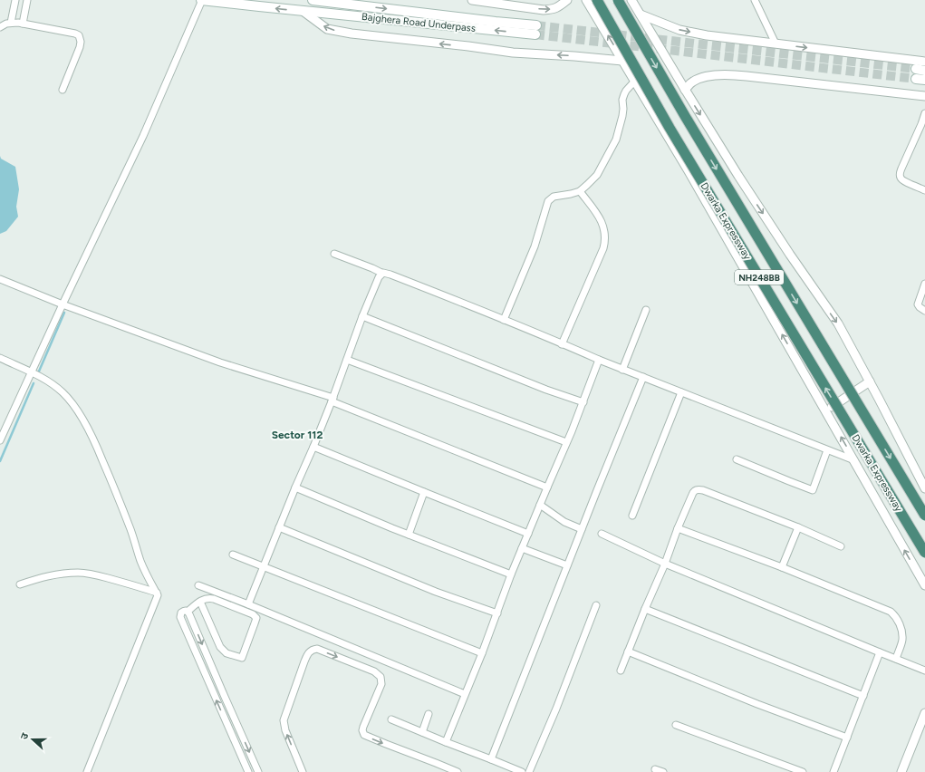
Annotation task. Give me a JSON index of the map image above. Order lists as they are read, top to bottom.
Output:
{
  "streets": {
    "highway": ["Dwarka Expressway", "NH248BB"],
    "main road": ["Bajghera Road Underpass"]
  },
  "districts": ["Sector 112"],
  "north": "left"
}
